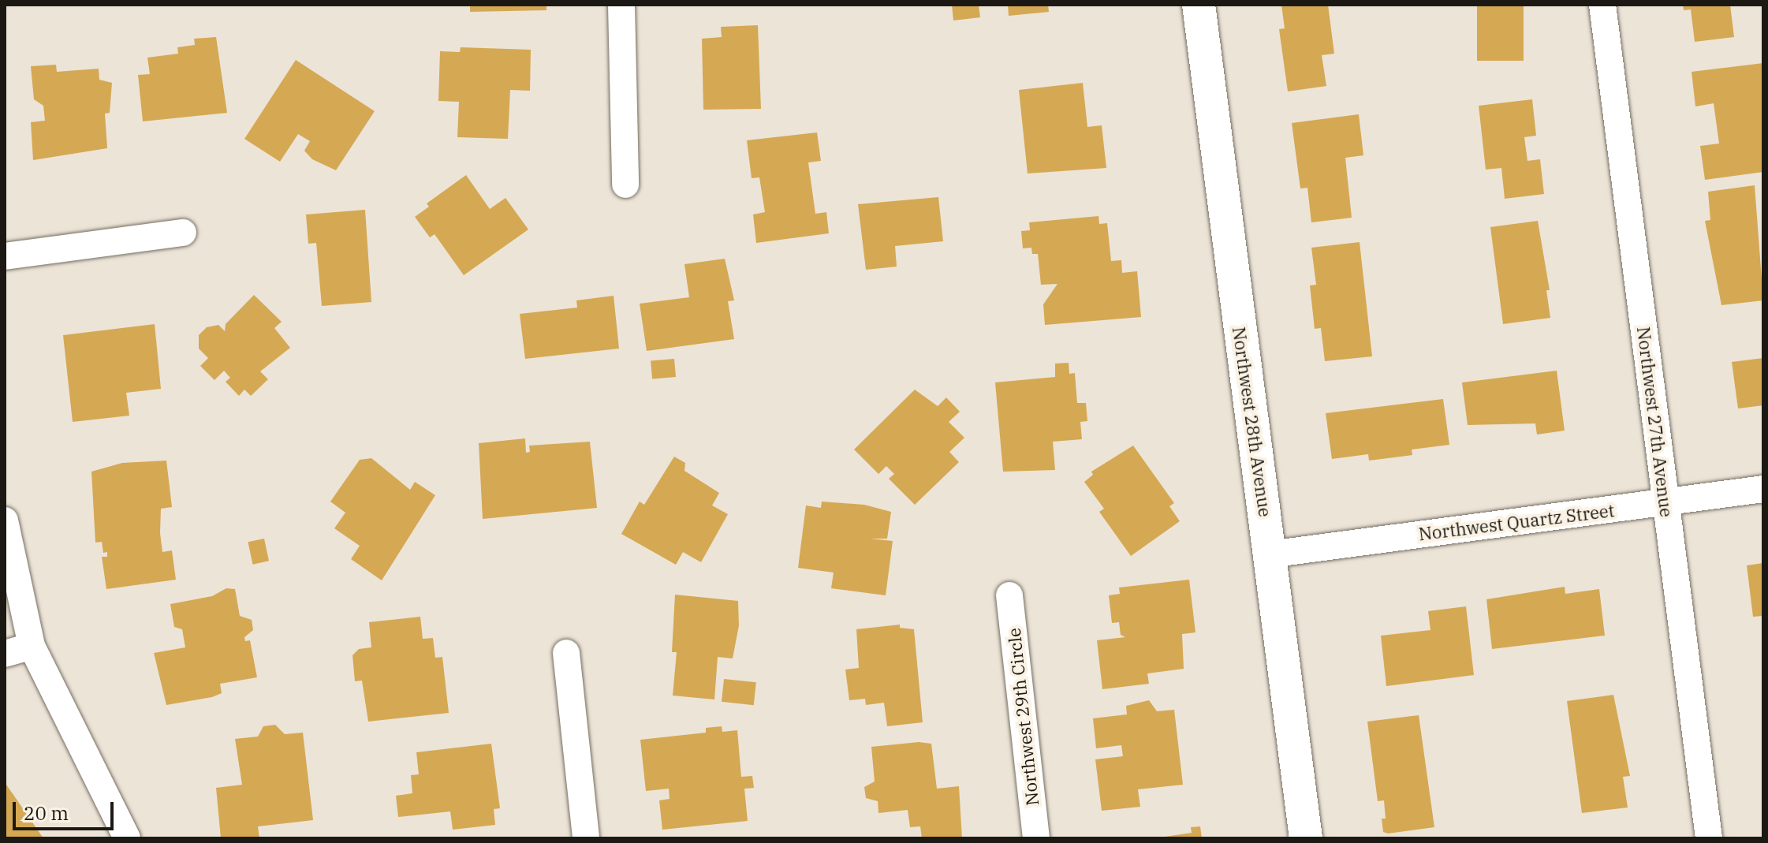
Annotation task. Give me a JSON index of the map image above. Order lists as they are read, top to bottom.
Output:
{
  "streets": {
    "street": [
      "Northwest 28th Avenue",
      "Northwest 27th Avenue",
      "Northwest Quartz Street",
      "Northwest 29th Circle"
    ]
  },
  "crossings": [
    ["Northwest 28th Avenue", "Northwest Quartz Street"],
    ["Northwest 27th Avenue", "Northwest Quartz Street"]
  ],
  "scale_bar": "20 m"
}
